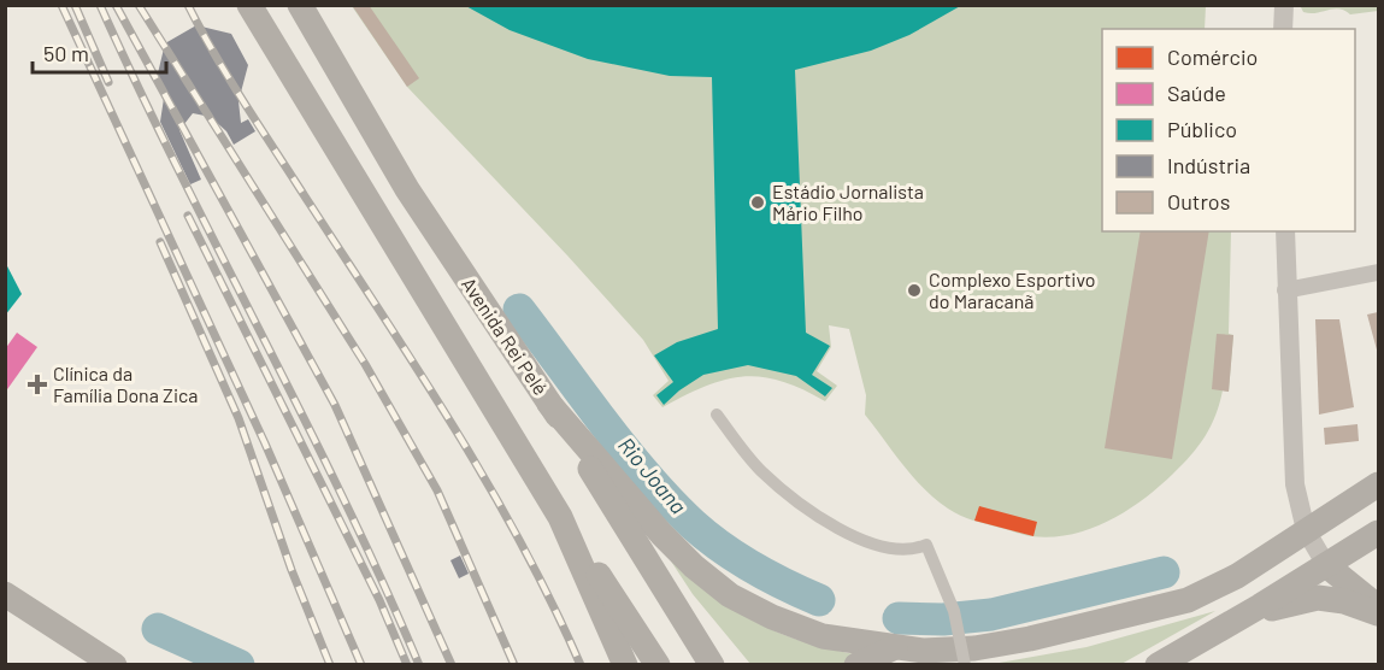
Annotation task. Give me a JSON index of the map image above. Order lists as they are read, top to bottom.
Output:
{
  "streets": {
    "main road": ["Avenida Rei Pelé"]
  },
  "water": ["Rio Joana"],
  "places": {
    "other": ["Estádio Jornalista Mário Filho", "Complexo Esportivo do Maracanã"],
    "health": ["Clínica da Família Dona Zica"]
  },
  "legend": [
    "Comércio",
    "Saúde",
    "Público",
    "Indústria",
    "Outros"
  ],
  "scale_bar": "50 m"
}
